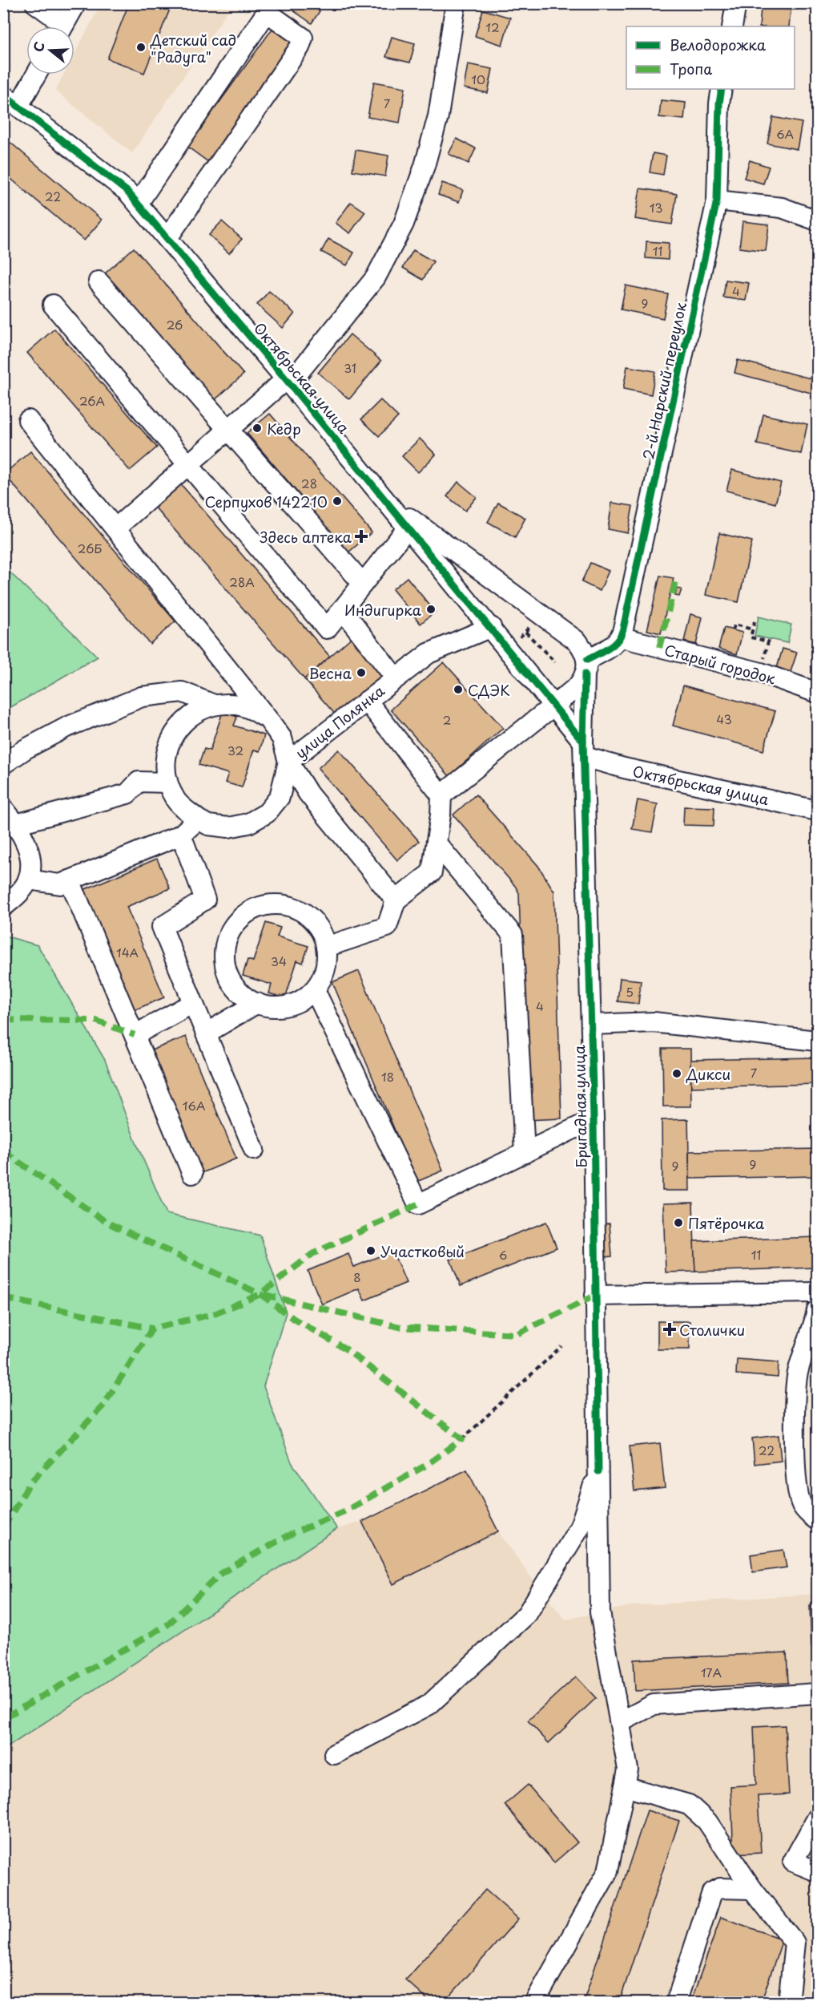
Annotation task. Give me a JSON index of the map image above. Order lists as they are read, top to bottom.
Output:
{
  "streets": {
    "street": [
      "Октябрьская улица",
      "2-й Нарский переулок",
      "Старый городок",
      "улица Полянка",
      "Бригадная улица"
    ]
  },
  "crossings": [
    ["Октябрьская улица", "улица Полянка"],
    ["Октябрьская улица", "Бригадная улица"],
    ["2-й Нарский переулок", "Старый городок"]
  ],
  "places": {
    "other": [
      "Детский сад \"Радуга\"",
      "Кедр",
      "Серпухов 142210",
      "Индигирка",
      "Весна",
      "СДЭК",
      "Дикси",
      "Пятёрочка",
      "Участковый"
    ],
    "health": ["Здесь аптека", "Столички"]
  },
  "house_numbers": [
    "12",
    "10",
    "7",
    "6А",
    "22",
    "13",
    "11",
    "4",
    "9",
    "26",
    "31",
    "26А",
    "28",
    "26Б",
    "28А",
    "43",
    "2",
    "32",
    "14А",
    "34",
    "5",
    "4",
    "7",
    "18",
    "16А",
    "9",
    "9",
    "6",
    "11",
    "8",
    "22",
    "17А"
  ],
  "legend": ["Велодорожка", "Тропа"],
  "north": "left"
}
